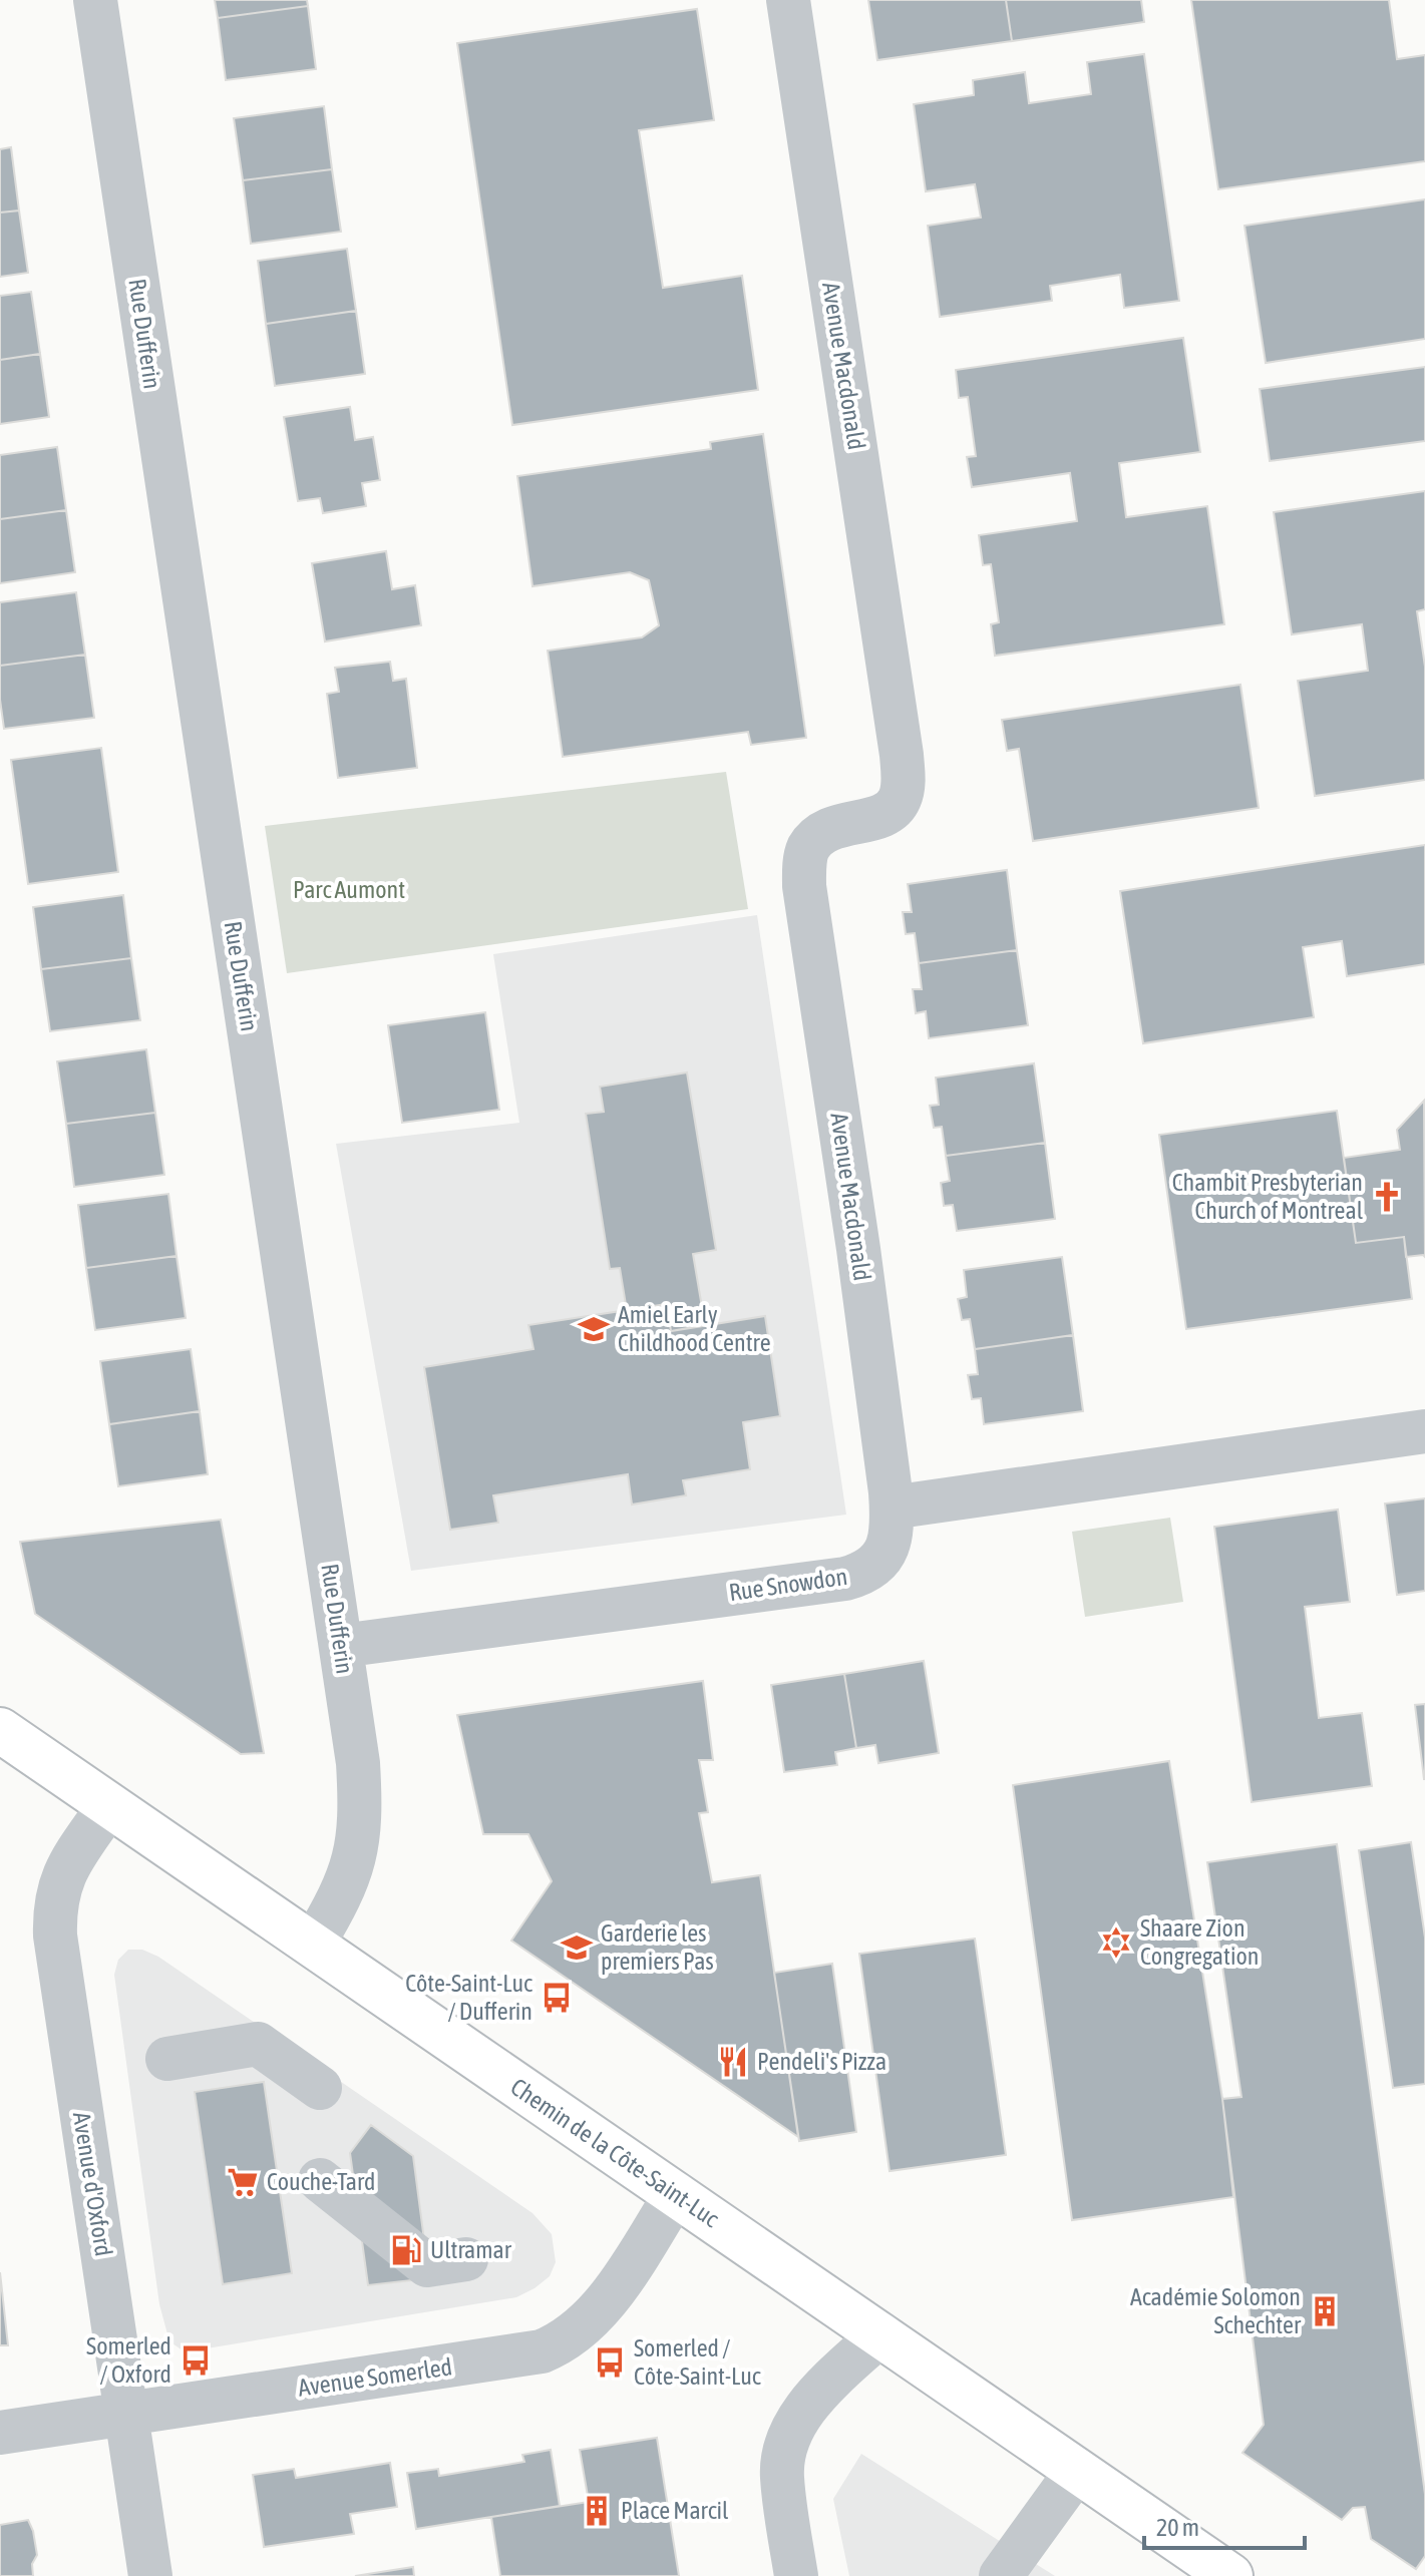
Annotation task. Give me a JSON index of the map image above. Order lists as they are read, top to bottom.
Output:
{
  "streets": {
    "main road": ["Chemin de la Côte-Saint-Luc"],
    "street": [
      "Rue Dufferin",
      "Avenue Macdonald",
      "Rue Snowdon",
      "Avenue d'Oxford",
      "Avenue Somerled"
    ]
  },
  "crossings": [
    ["Rue Dufferin", "Rue Snowdon"],
    ["Rue Dufferin", "Chemin de la Côte-Saint-Luc"],
    ["Avenue Macdonald", "Rue Snowdon"],
    ["Chemin de la Côte-Saint-Luc", "Avenue d'Oxford"],
    ["Chemin de la Côte-Saint-Luc", "Avenue Somerled"],
    ["Avenue d'Oxford", "Avenue Somerled"]
  ],
  "parks": ["Parc Aumont"],
  "places": {
    "church": ["Chambit Presbyterian Church of Montreal"],
    "school or university": ["Amiel Early Childhood Centre", "Garderie les premiers Pas"],
    "synagogue": ["Shaare Zion Congregation"],
    "bus stop": ["Côte-Saint-Luc / Dufferin", "Somerled / Oxford", "Somerled / Côte-Saint-Luc"],
    "restaurant": ["Pendeli's Pizza"],
    "supermarket": ["Couche-Tard"],
    "fuel station": ["Ultramar"],
    "building": ["Académie Solomon Schechter", "Place Marcil"]
  },
  "scale_bar": "20 m"
}
